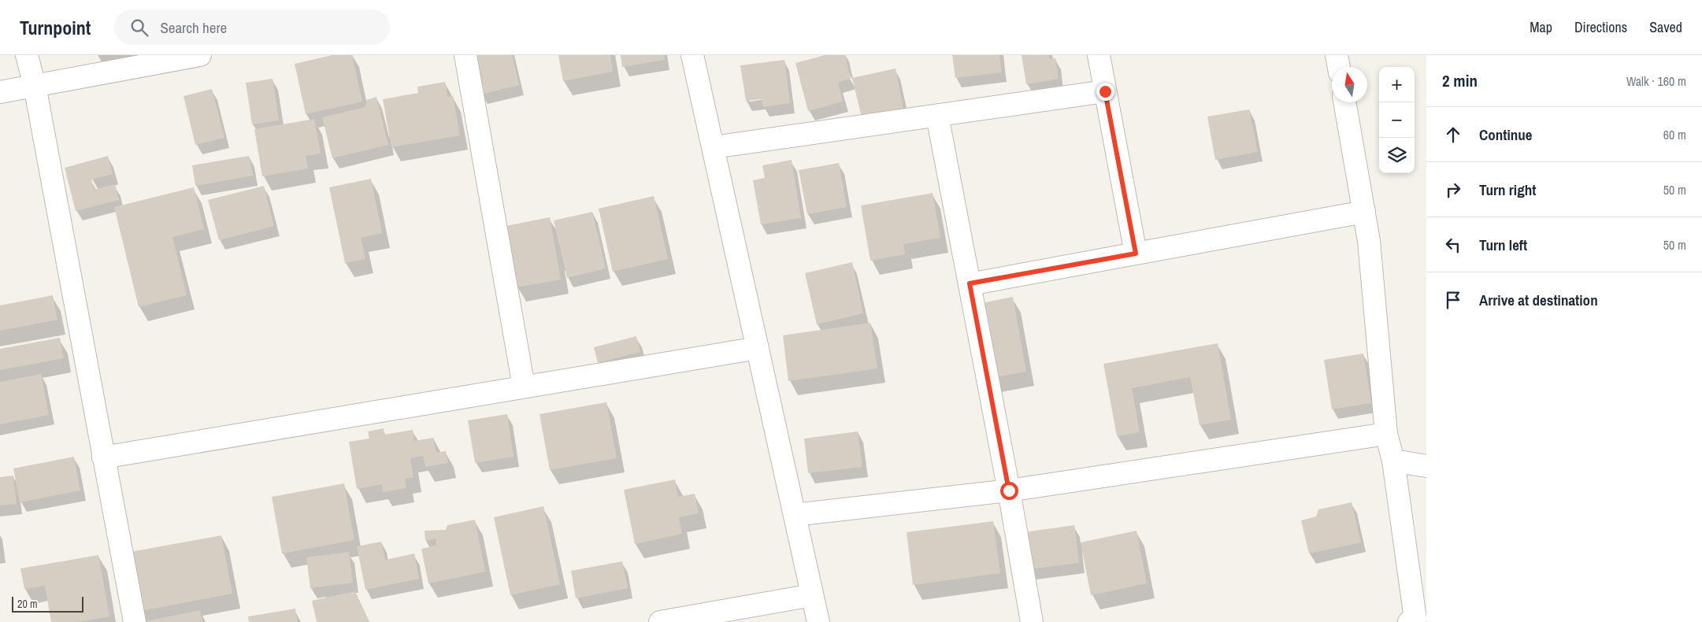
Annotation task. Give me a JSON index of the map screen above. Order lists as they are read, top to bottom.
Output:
{
  "scale_bar": "20 m",
  "north": "top",
  "page": {
    "header": "Turnpoint",
    "search": "Search here",
    "nav": ["Map", "Directions", "Saved"],
    "heading": ["2 min", "Walk · 160 m"],
    "map_buttons": ["+", "−"],
    "list": [
      ["Continue", "60 m"],
      ["Turn right", "50 m"],
      ["Turn left", "50 m"],
      "Arrive at destination"
    ],
    "scale": "20 m"
  }
}
